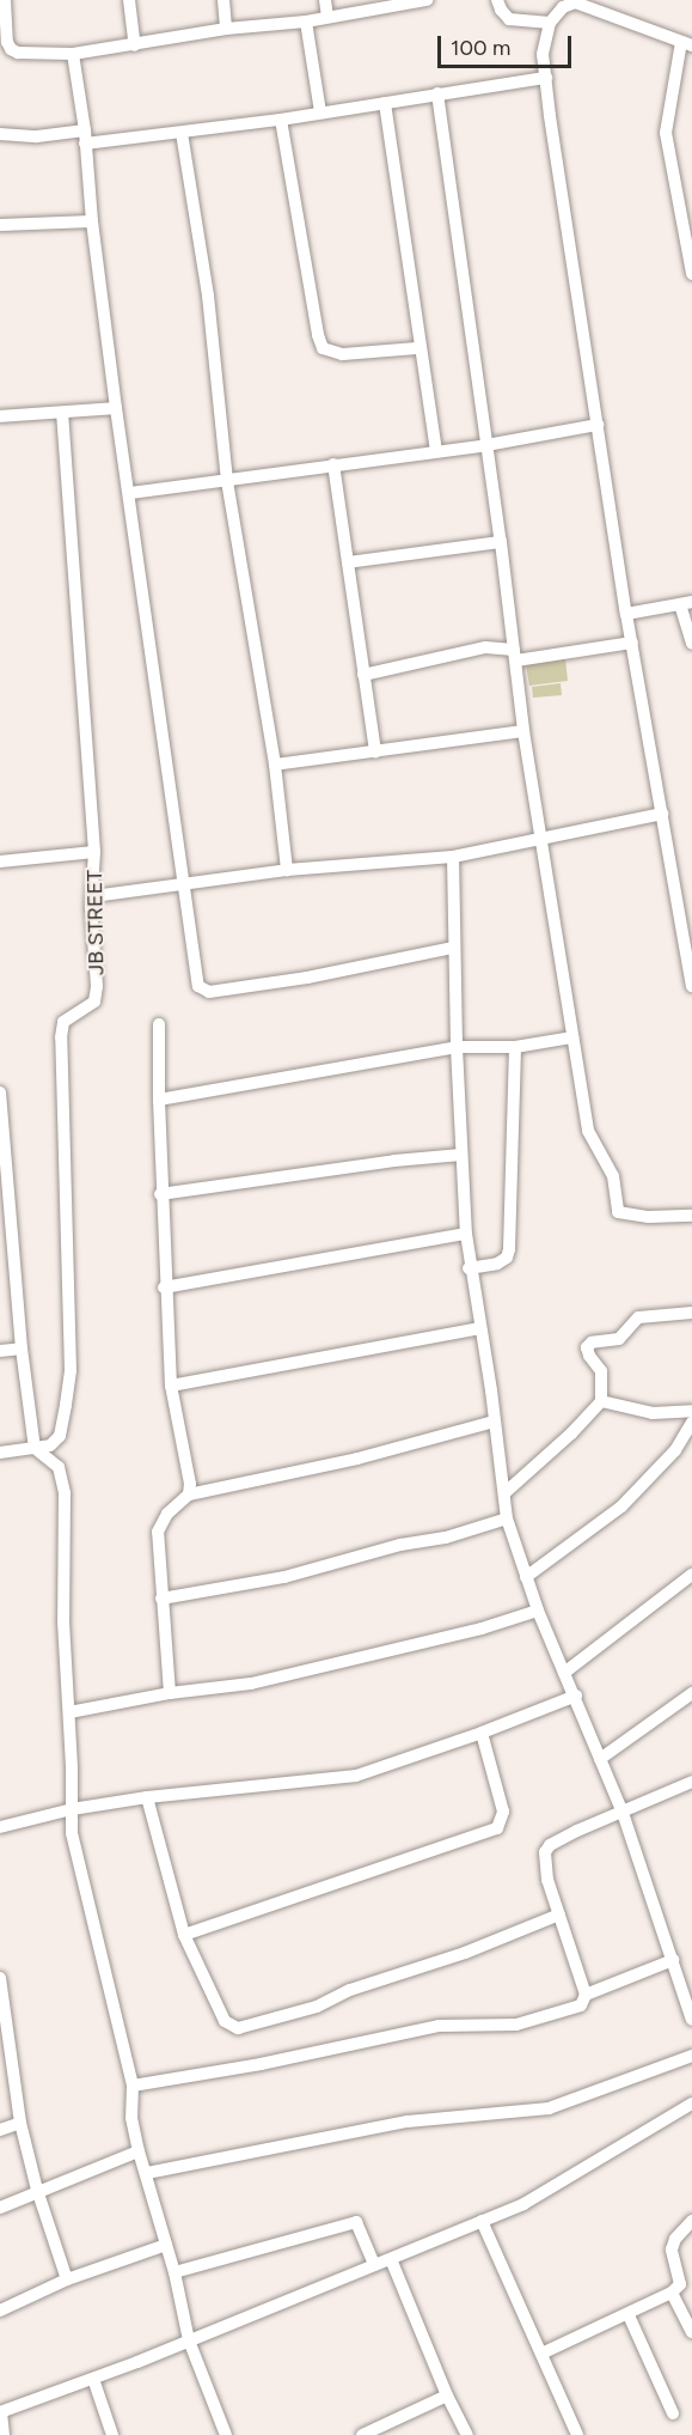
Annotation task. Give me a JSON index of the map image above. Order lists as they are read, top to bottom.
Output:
{
  "streets": {
    "street": ["JB STREET"]
  },
  "scale_bar": "100 m"
}
